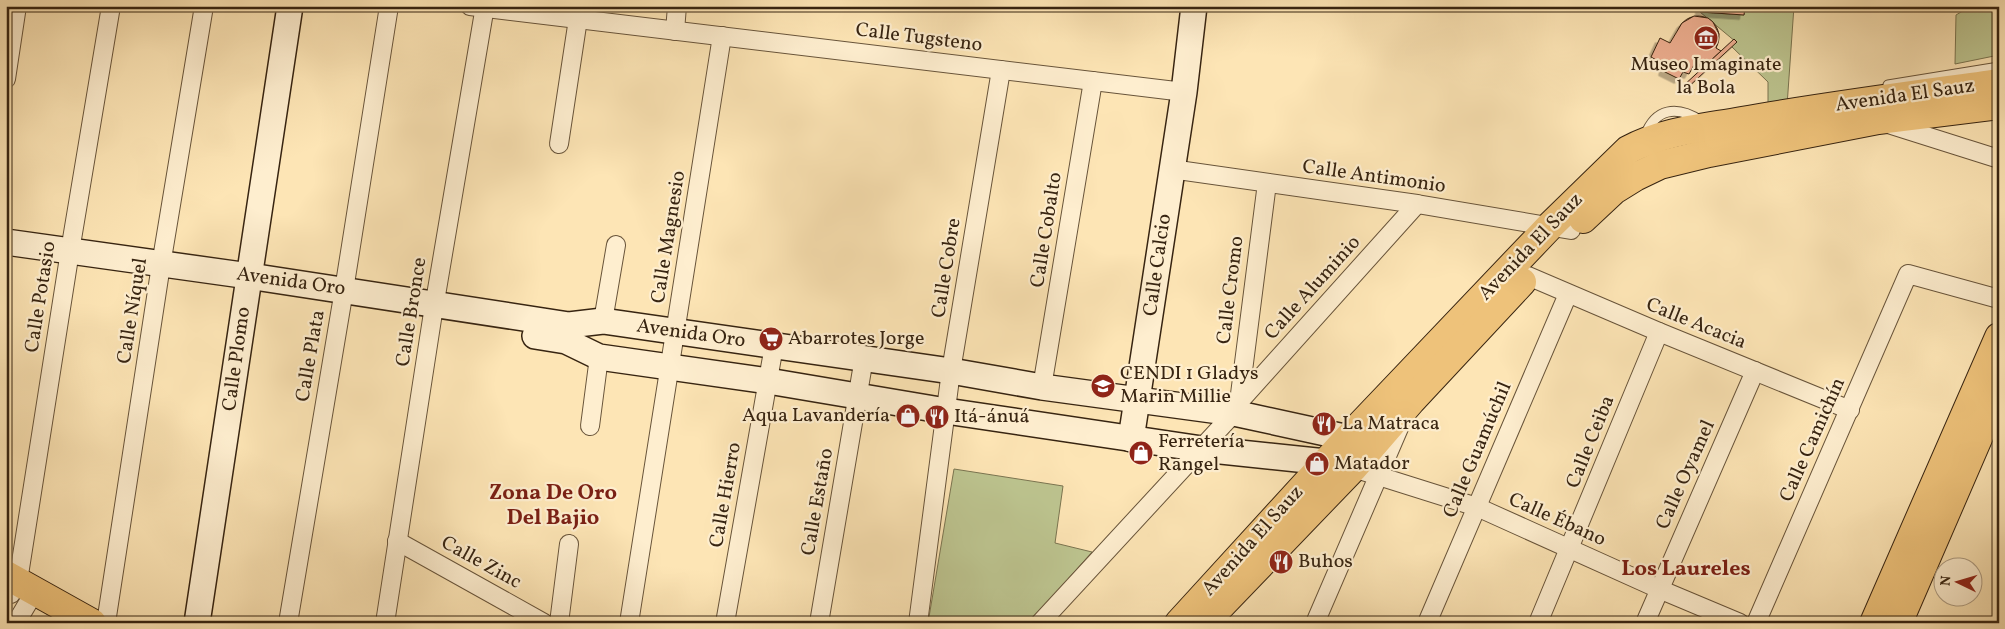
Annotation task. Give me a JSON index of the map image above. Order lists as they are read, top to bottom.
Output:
{
  "streets": {
    "main road": [
      "Avenida El Sauz",
      "Calle Calcio",
      "Avenida Oro",
      "Calle Plomo"
    ],
    "street": [
      "Calle Tugsteno",
      "Calle Antimonio",
      "Calle Cobalto",
      "Calle Magnesio",
      "Calle Cobre",
      "Calle Aluminio",
      "Calle Cromo",
      "Calle Potasio",
      "Calle Níquel",
      "Calle Bronce",
      "Calle Acacia",
      "Calle Plata",
      "Calle Camichín",
      "Calle Ceiba",
      "Calle Guamúchil",
      "Calle Oyamel",
      "Calle Hierro",
      "Calle Estaño",
      "Calle Ébano",
      "Calle Zinc"
    ]
  },
  "crossings": [
    ["Calle Tugsteno", "Calle Cobalto"],
    ["Calle Tugsteno", "Calle Magnesio"],
    ["Calle Tugsteno", "Calle Calcio"],
    ["Calle Tugsteno", "Calle Cobre"],
    ["Calle Tugsteno", "Calle Bronce"],
    ["Avenida El Sauz", "Calle Antimonio"],
    ["Avenida El Sauz", "Avenida Oro"],
    ["Avenida El Sauz", "Calle Acacia"],
    ["Avenida El Sauz", "Calle Ébano"],
    ["Calle Antimonio", "Calle Calcio"],
    ["Calle Antimonio", "Calle Aluminio"],
    ["Calle Antimonio", "Calle Cromo"],
    ["Calle Cobalto", "Avenida Oro"],
    ["Calle Magnesio", "Avenida Oro"],
    ["Calle Calcio", "Avenida Oro"],
    ["Calle Cobre", "Avenida Oro"],
    ["Avenida Oro", "Calle Aluminio"],
    ["Avenida Oro", "Calle Cromo"],
    ["Avenida Oro", "Calle Potasio"],
    ["Avenida Oro", "Calle Níquel"],
    ["Avenida Oro", "Calle Bronce"],
    ["Avenida Oro", "Calle Plata"],
    ["Avenida Oro", "Calle Plomo"],
    ["Avenida Oro", "Calle Hierro"],
    ["Avenida Oro", "Calle Estaño"],
    ["Avenida Oro", "Calle Ébano"],
    ["Calle Aluminio", "Calle Cromo"],
    ["Calle Bronce", "Calle Zinc"],
    ["Calle Acacia", "Calle Camichín"],
    ["Calle Acacia", "Calle Ceiba"],
    ["Calle Acacia", "Calle Guamúchil"],
    ["Calle Acacia", "Calle Oyamel"],
    ["Calle Ceiba", "Calle Ébano"],
    ["Calle Guamúchil", "Calle Ébano"],
    ["Calle Oyamel", "Calle Ébano"]
  ],
  "districts": ["Zona De Oro Del Bajio", "Los Laureles"],
  "places": {
    "museum": ["Museo Imaginate la Bola"],
    "supermarket": ["Abarrotes Jorge"],
    "school or university": ["CENDI 1 Gladys Marin Millie"],
    "shop": ["Aqua Lavandería", "Ferretería Rangel", "Matador"],
    "restaurant": ["Itá-ánuá", "La Matraca", "Buhos"]
  },
  "north": "left"
}
